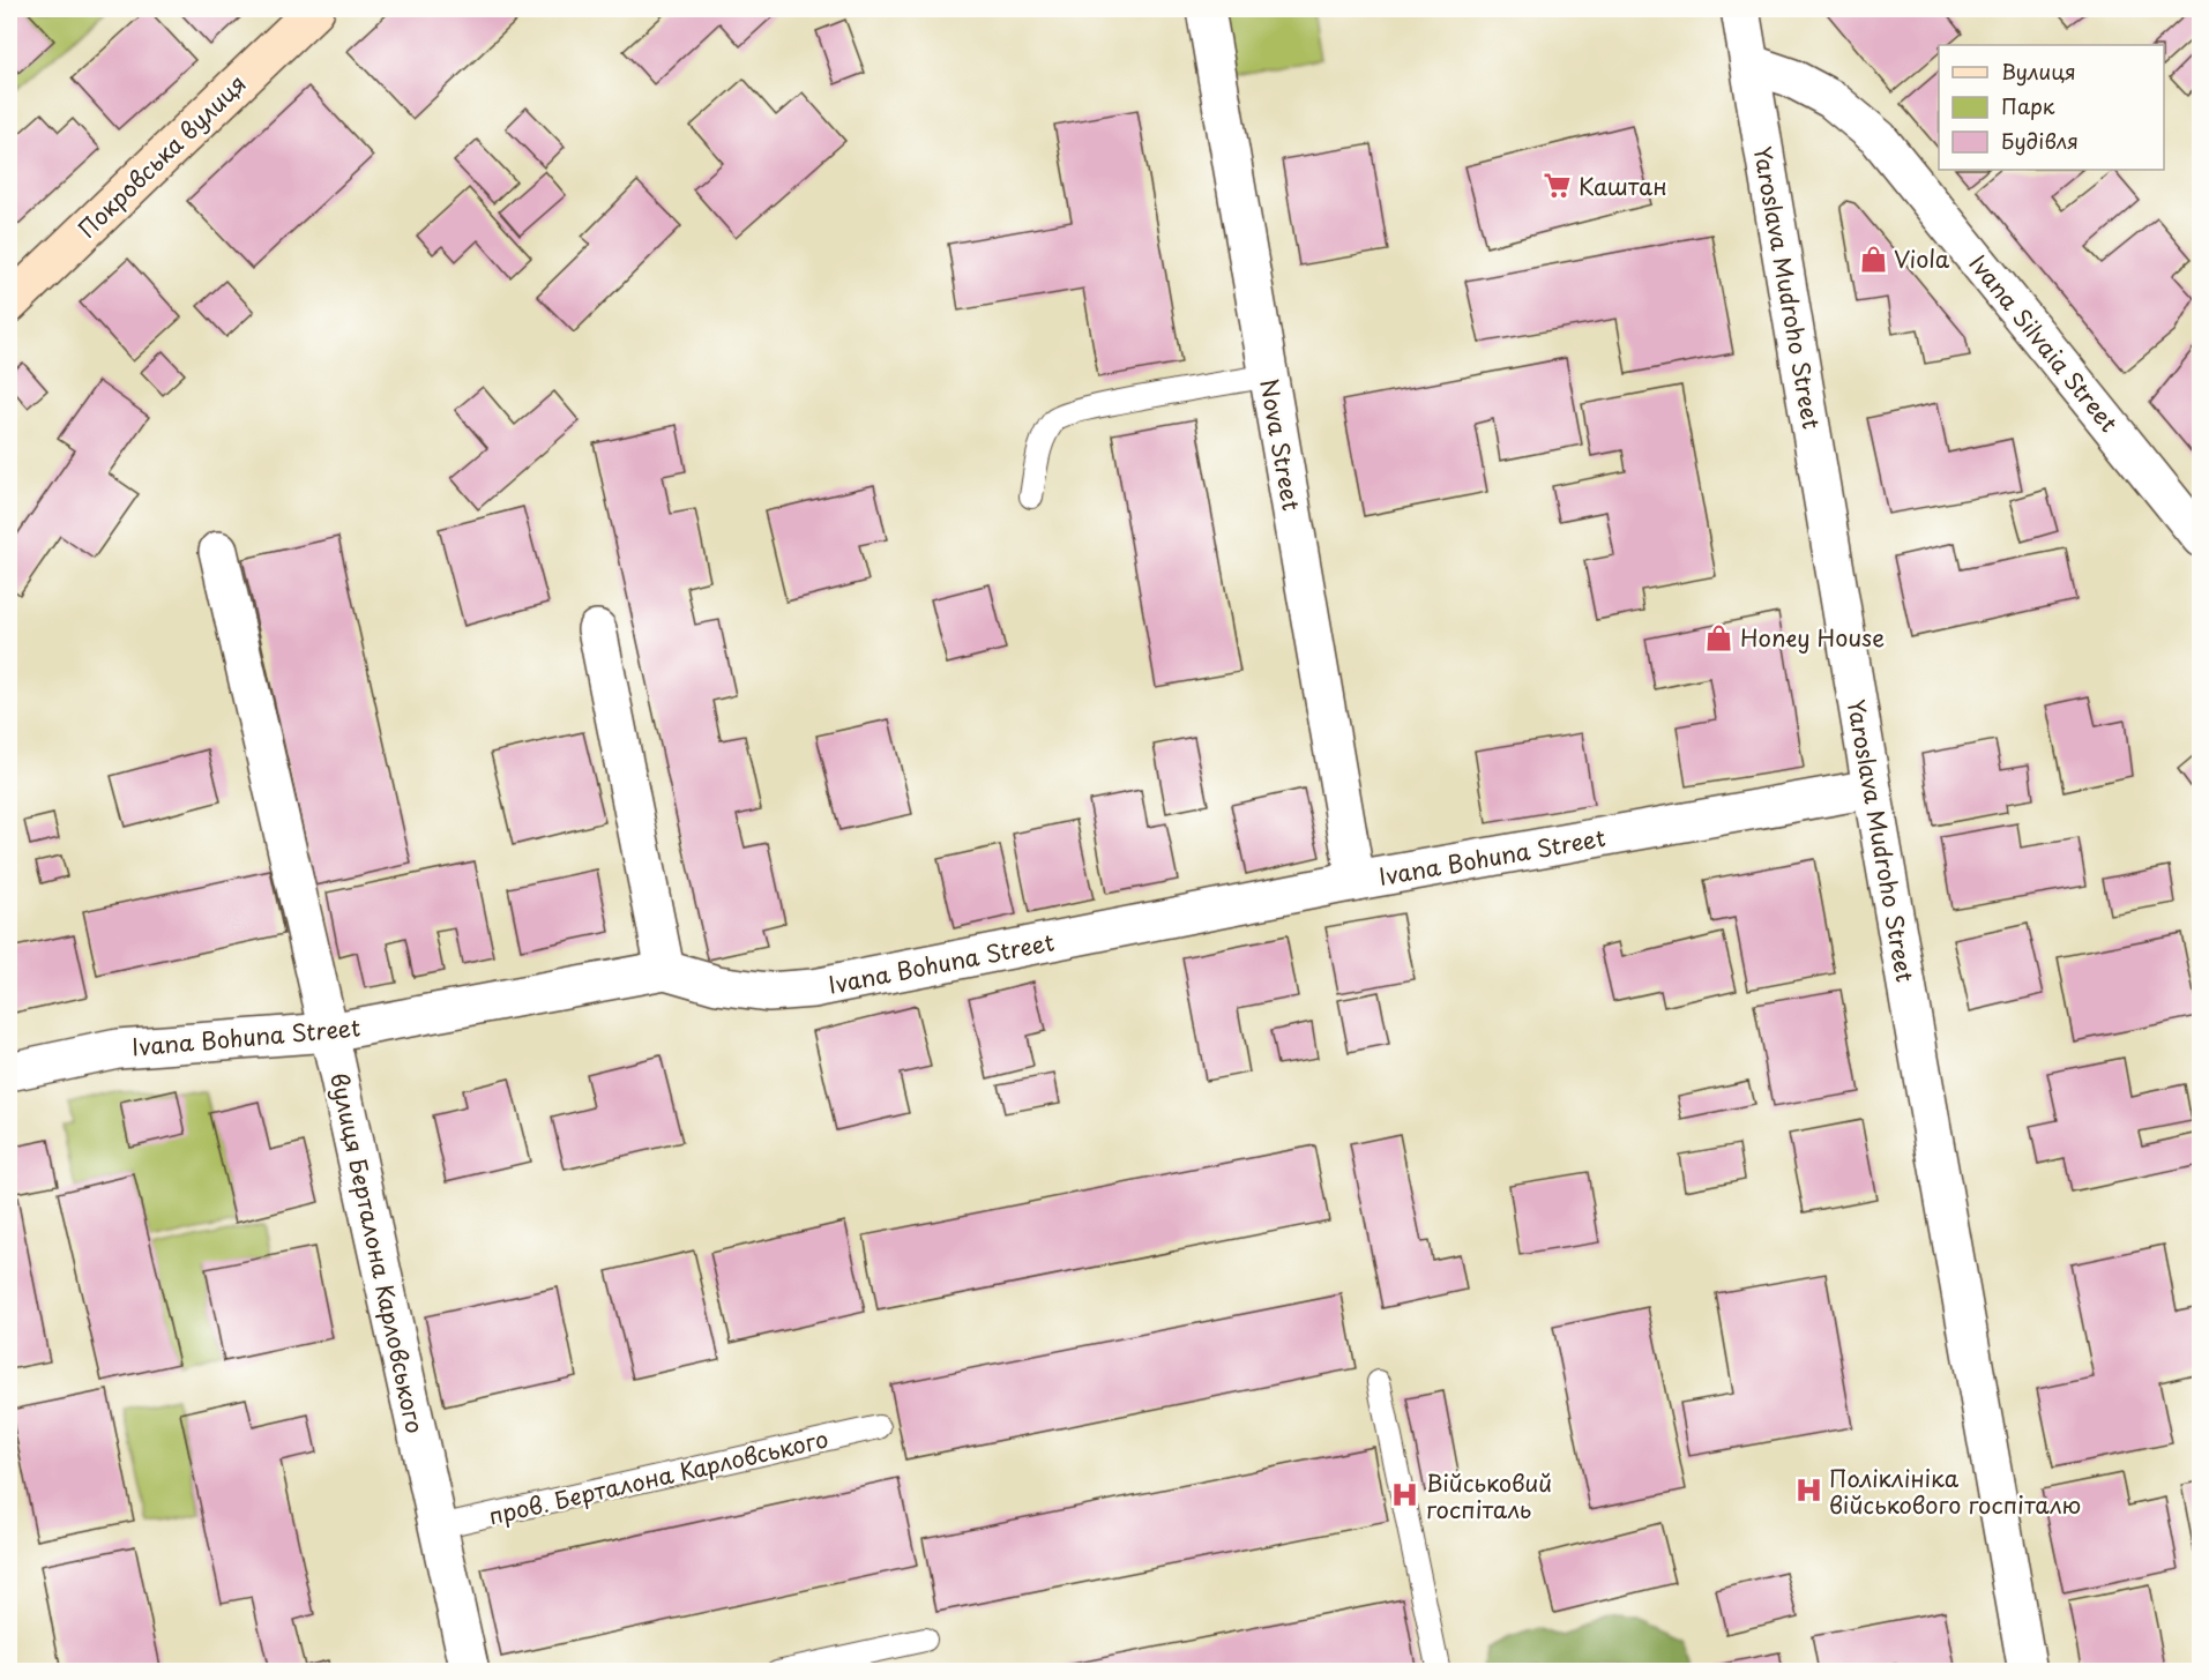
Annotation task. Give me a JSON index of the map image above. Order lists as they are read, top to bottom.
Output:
{
  "streets": {
    "main road": ["Покровська вулиця"],
    "street": [
      "Yaroslava Mudroho Street",
      "Ivana Silvaia Street",
      "Nova Street",
      "Ivana Bohuna Street",
      "вулиця Берталона Карловського"
    ],
    "lane": ["пров. Берталона Карловського"]
  },
  "crossings": [
    ["Yaroslava Mudroho Street", "Ivana Silvaia Street"],
    ["Yaroslava Mudroho Street", "Ivana Bohuna Street"],
    ["Nova Street", "Ivana Bohuna Street"],
    ["Ivana Bohuna Street", "вулиця Берталона Карловського"],
    ["вулиця Берталона Карловського", "пров. Берталона Карловського"]
  ],
  "places": {
    "supermarket": ["Каштан"],
    "shop": ["Viola", "Honey House"],
    "hospital": ["Поліклініка військового госпіталю", "Військовий госпіталь"]
  },
  "legend": ["Вулиця", "Парк", "Будівля"]
}
